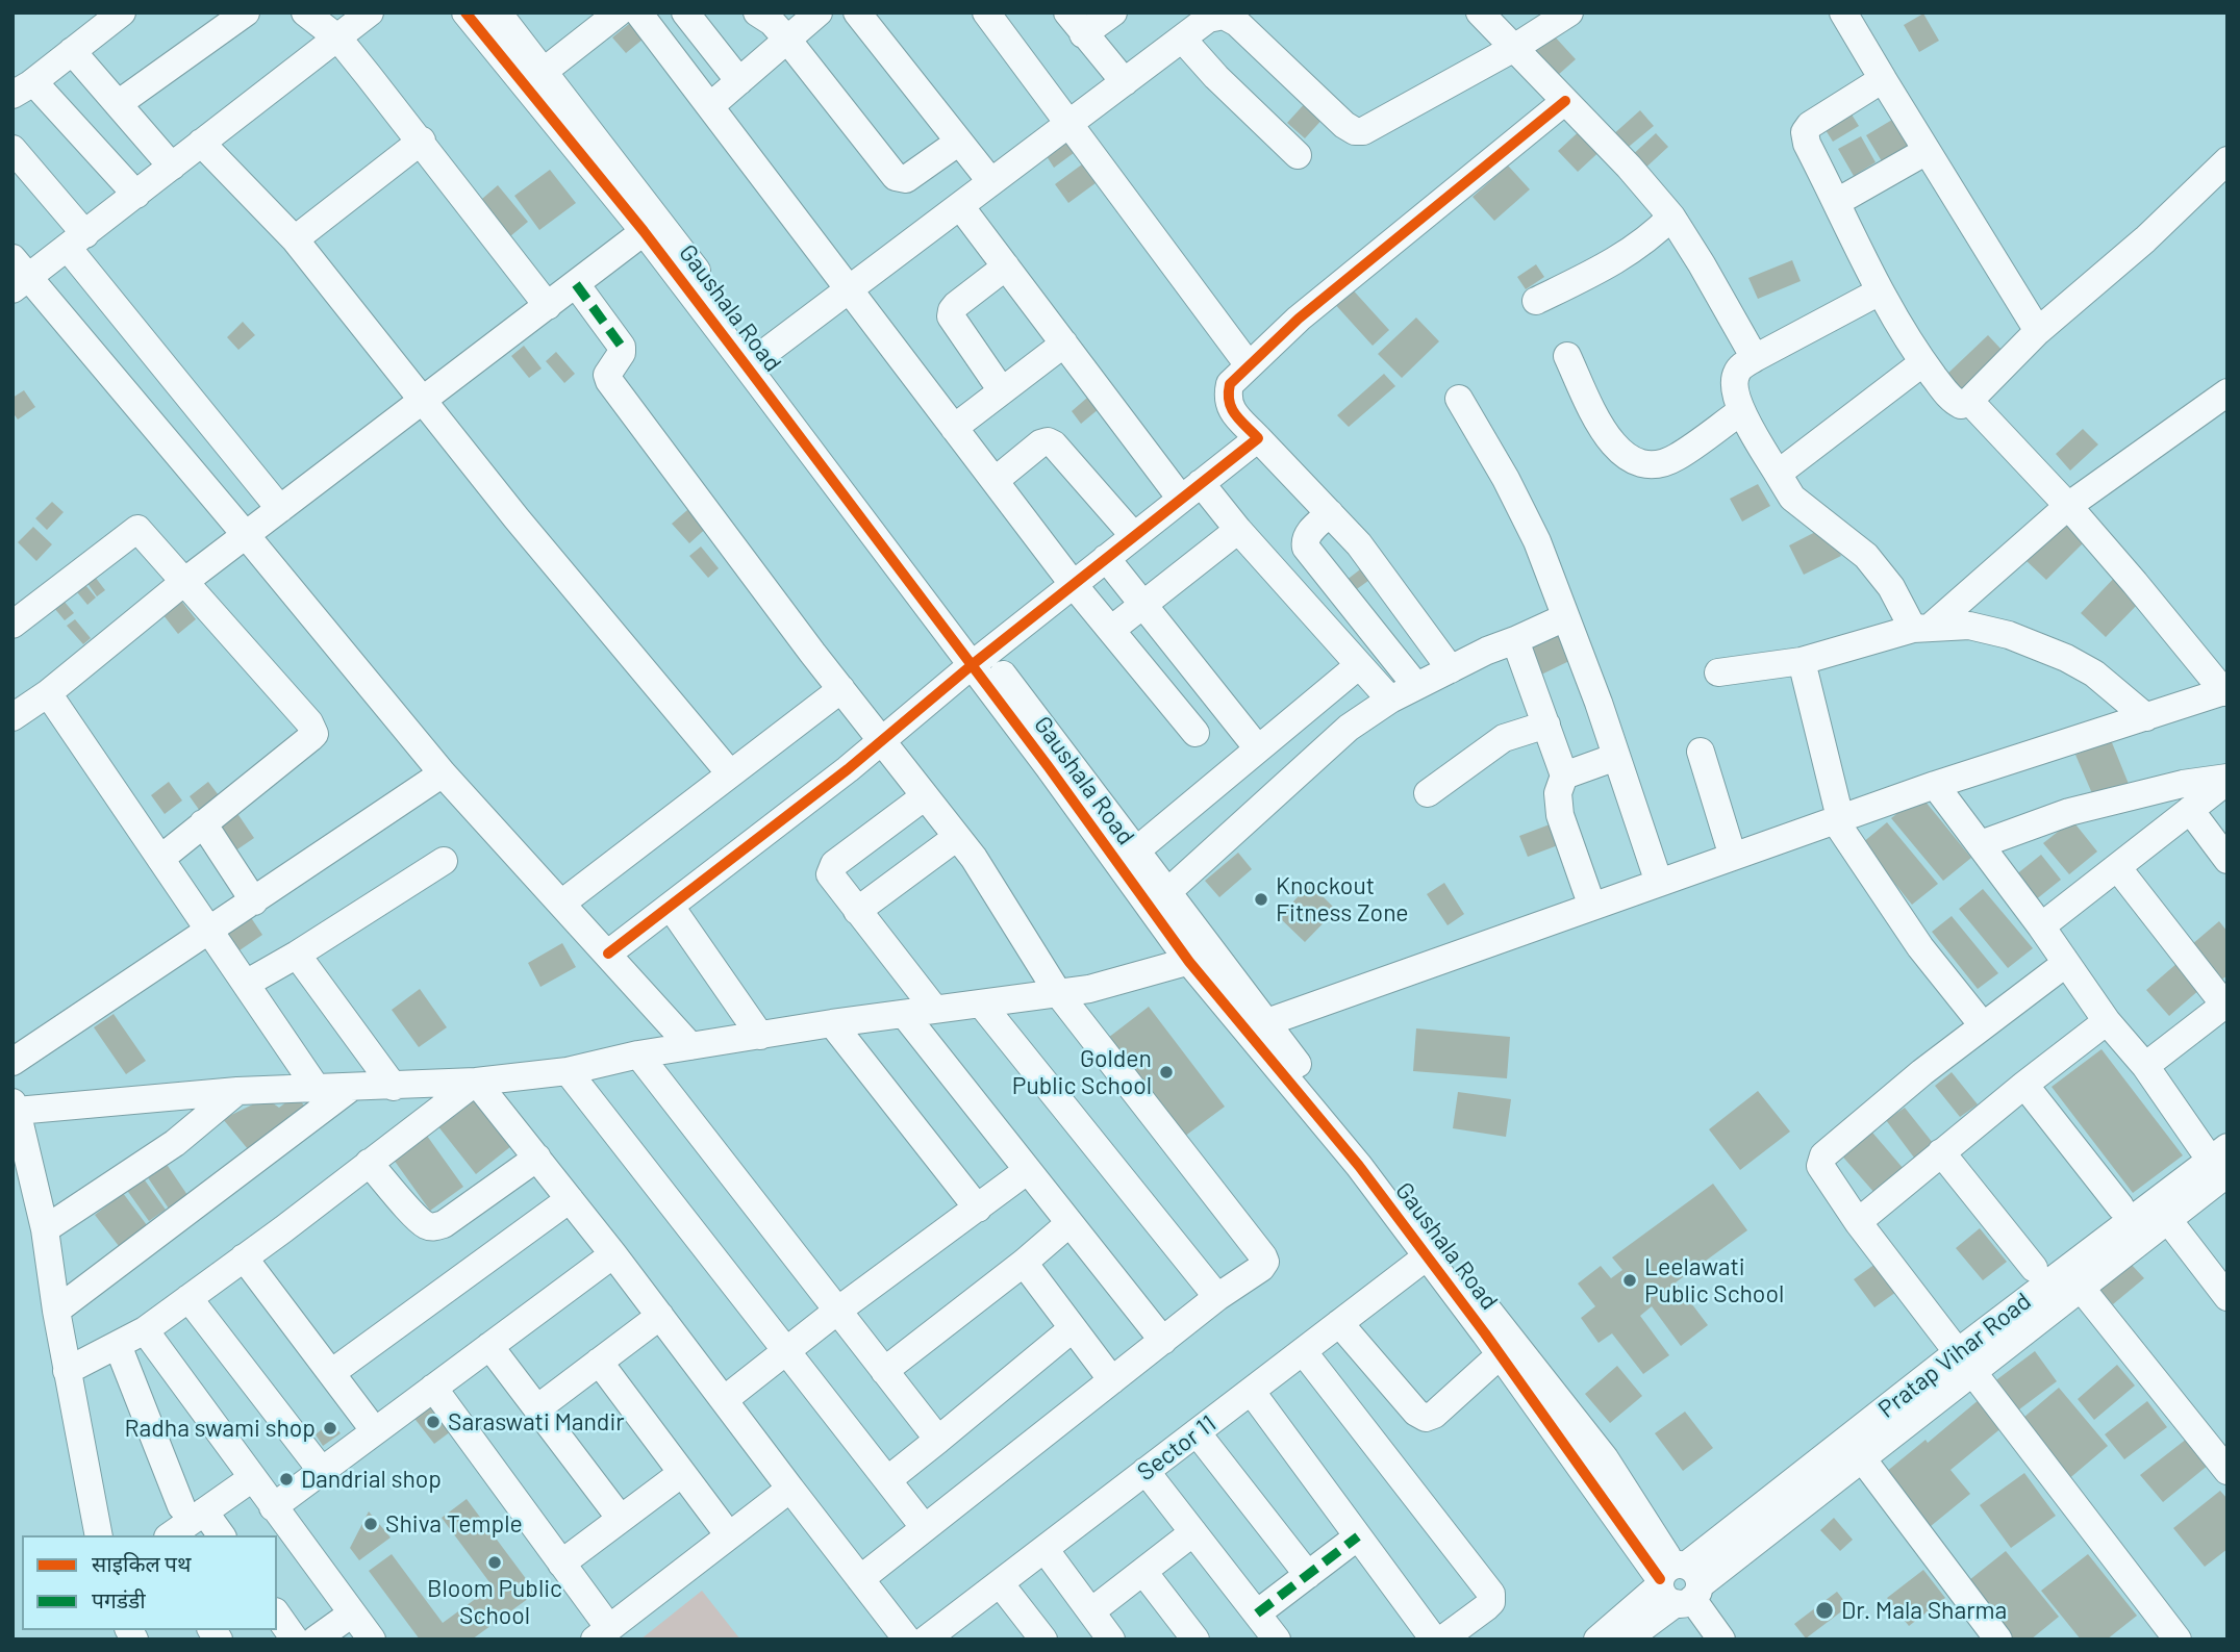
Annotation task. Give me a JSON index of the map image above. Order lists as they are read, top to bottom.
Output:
{
  "streets": {
    "street": ["Gaushala Road", "Pratap Vihar Road", "Sector 11"]
  },
  "crossings": [
    ["Gaushala Road", "Pratap Vihar Road"],
    ["Gaushala Road", "Sector 11"]
  ],
  "places": [
    "Knockout Fitness Zone",
    "Golden Public School",
    "Leelawati Public School",
    "Saraswati Mandir",
    "Radha swami shop",
    "Dandrial shop",
    "Shiva Temple",
    "Bloom Public School",
    "Dr. Mala Sharma"
  ],
  "legend": ["साइकिल पथ", "पगडंडी"]
}
